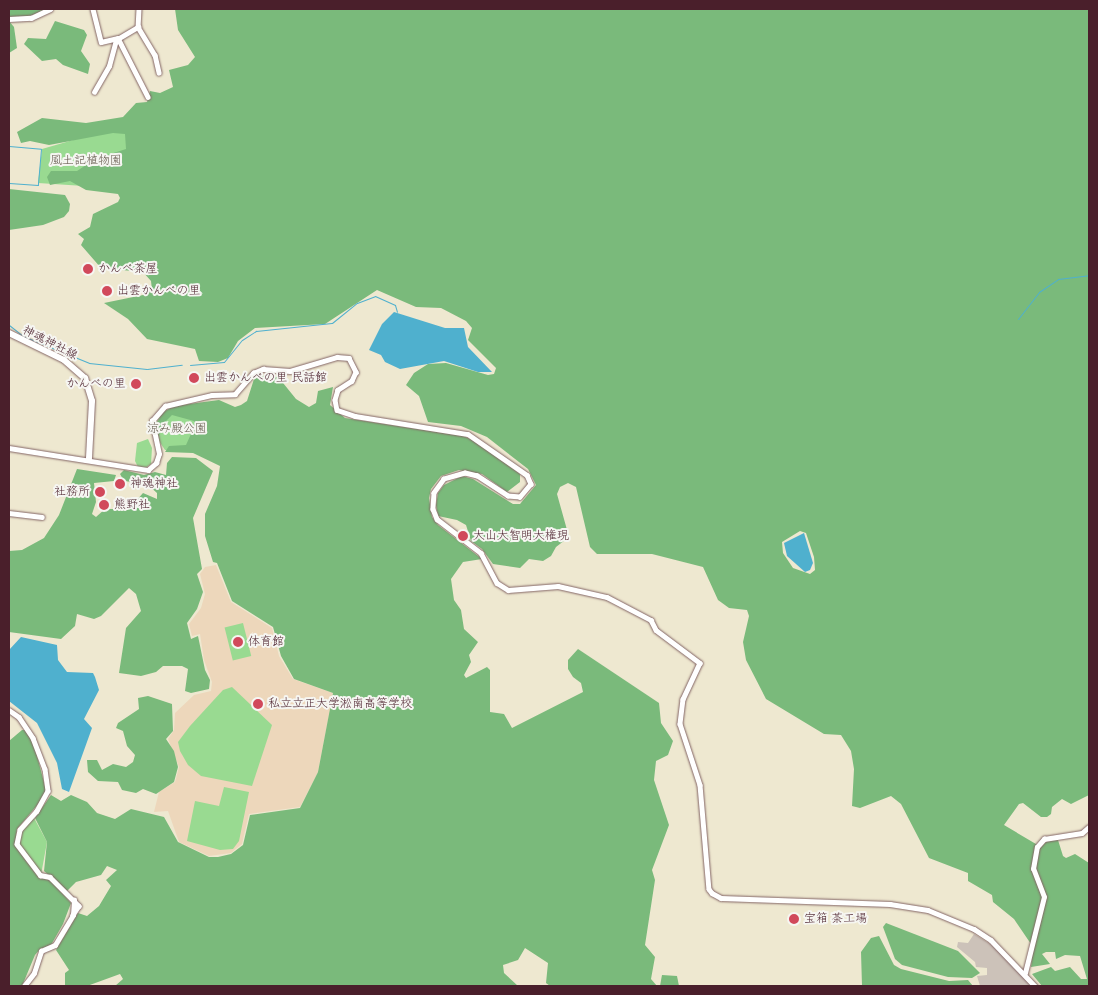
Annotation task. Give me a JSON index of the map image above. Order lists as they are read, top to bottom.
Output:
{
  "streets": {
    "main road": ["神魂神社線"]
  },
  "parks": ["風土記植物園", "涼み殿公園"],
  "places": [
    "かんべ茶屋",
    "出雲かんべの里",
    "出雲かんべの里 民話館",
    "かんべの里",
    "神魂神社",
    "社務所",
    "熊野社",
    "大山大智明大権現",
    "体育館",
    "私立立正大学淞南高等学校",
    "宝箱 茶工場"
  ]
}
